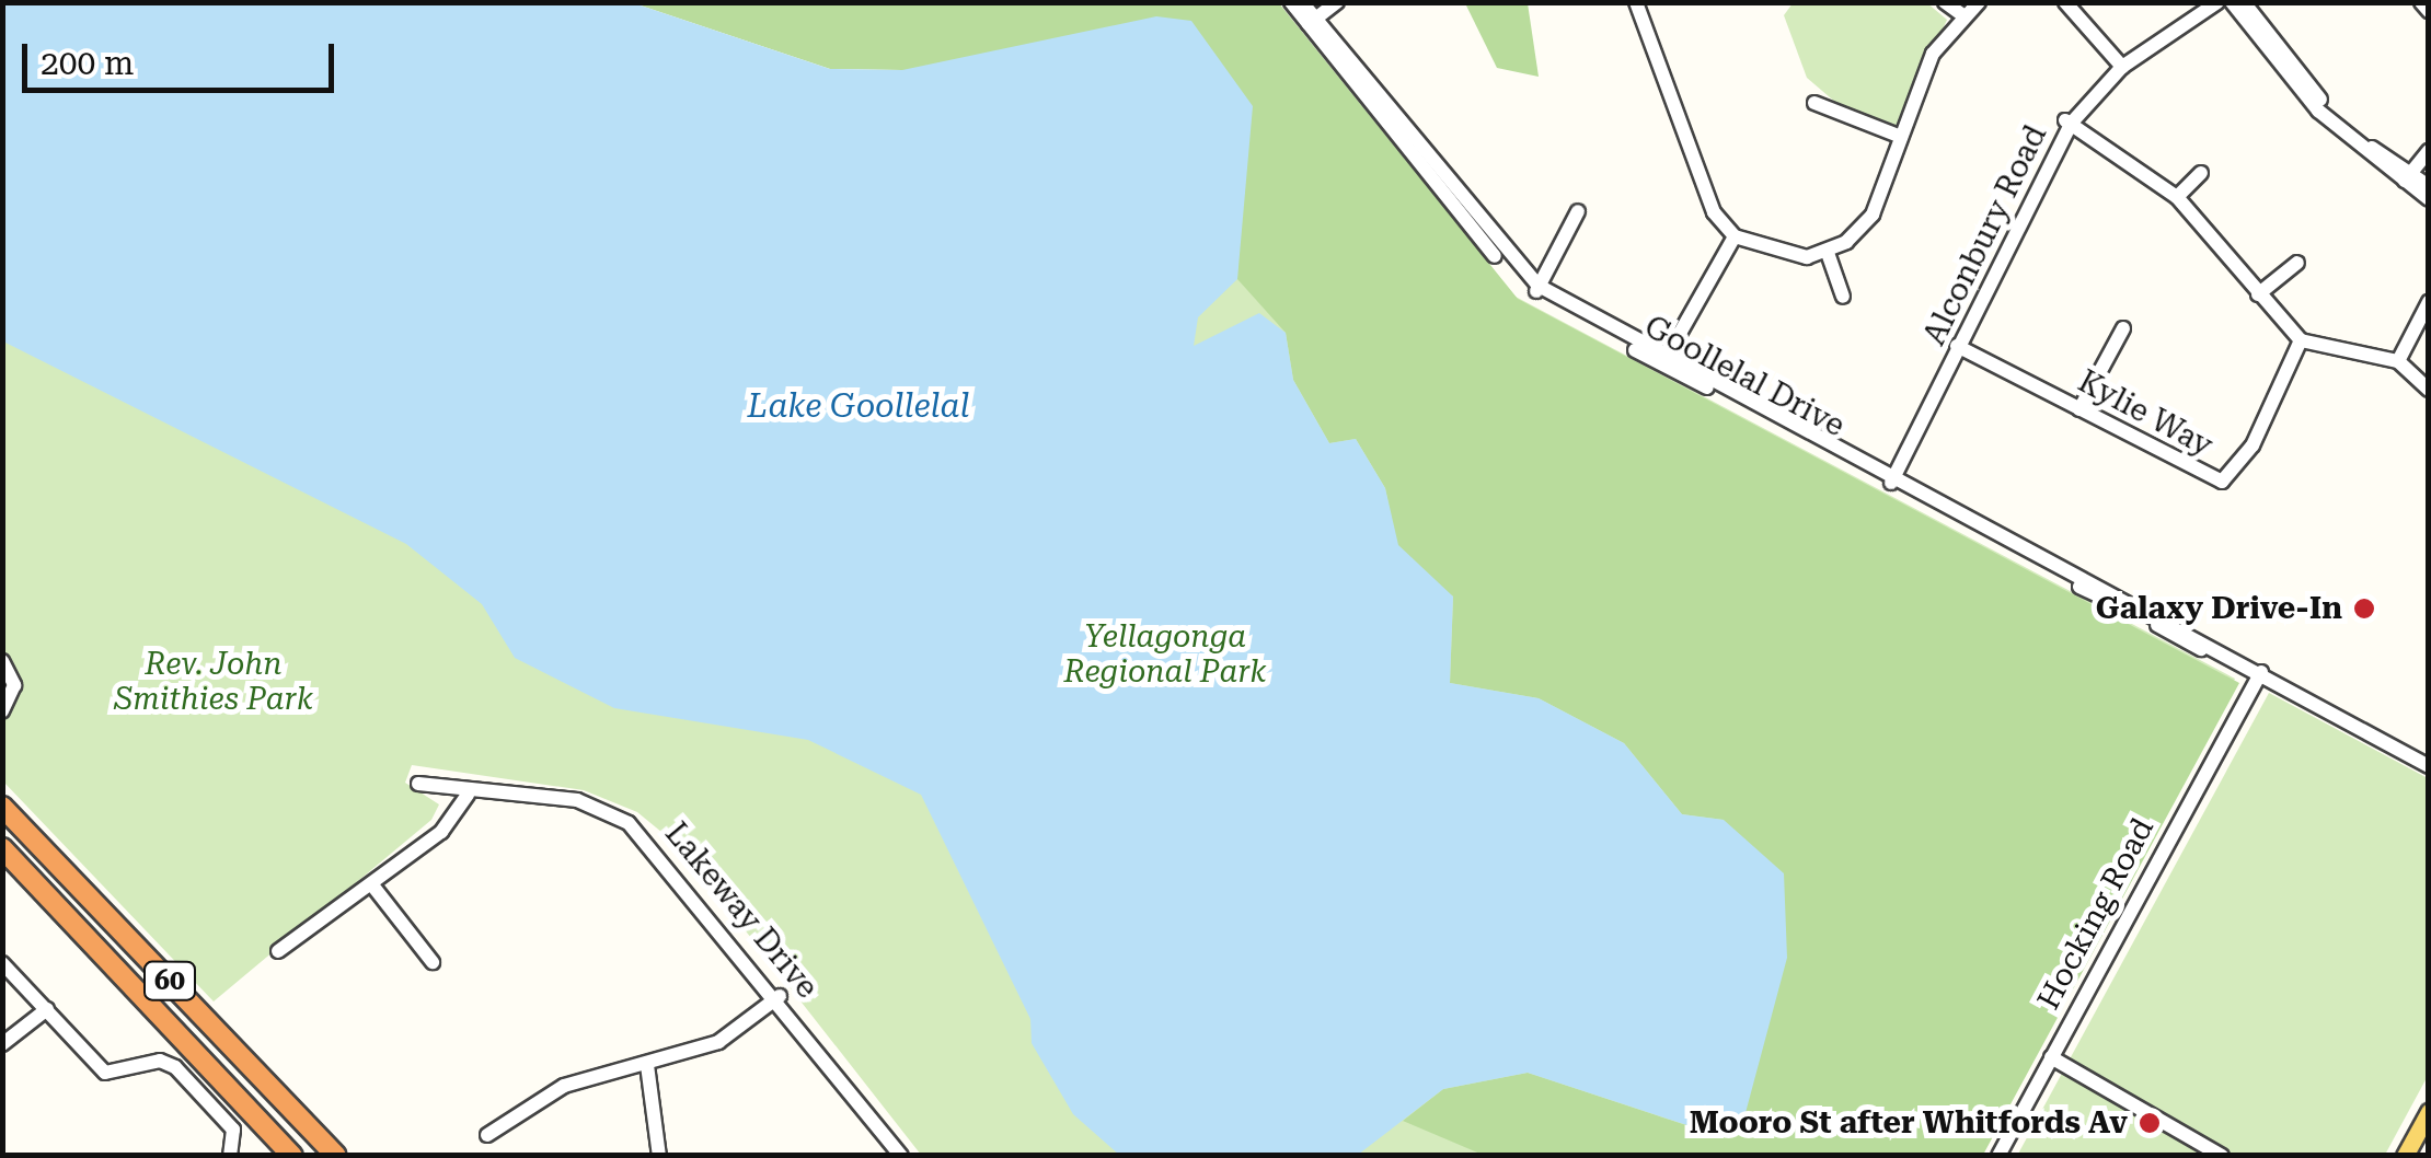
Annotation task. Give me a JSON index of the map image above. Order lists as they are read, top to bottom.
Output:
{
  "streets": {
    "highway": ["60"],
    "street": [
      "Alconbury Road",
      "Goollelal Drive",
      "Kylie Way",
      "Lakeway Drive",
      "Hocking Road"
    ]
  },
  "crossings": [
    ["Alconbury Road", "Goollelal Drive"],
    ["Alconbury Road", "Kylie Way"],
    ["Goollelal Drive", "Hocking Road"]
  ],
  "water": ["Lake Goollelal"],
  "parks": ["Yellagonga Regional Park", "Rev. John Smithies Park"],
  "places": ["Galaxy Drive-In", "Mooro St after Whitfords Av"],
  "scale_bar": "200 m"
}
